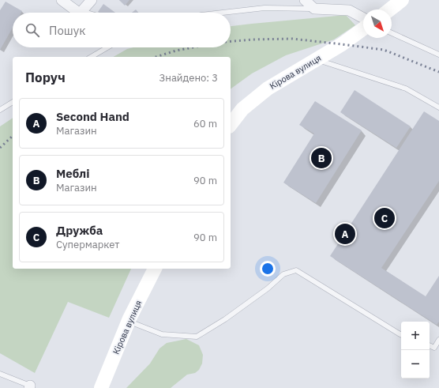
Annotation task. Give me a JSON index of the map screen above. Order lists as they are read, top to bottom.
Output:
{
  "streets": {
    "main road": ["Кірова вулиця"]
  },
  "north": "bottom right",
  "page": {
    "search": "Пошук",
    "heading": ["Поруч", "Знайдено: 3"],
    "list": [
      {
        "mark": "A",
        "name": "Second Hand",
        "note": "Магазин",
        "value": "60 m"
      },
      {
        "mark": "B",
        "name": "Меблі",
        "note": "Магазин",
        "value": "90 m"
      },
      {
        "mark": "C",
        "name": "Дружба",
        "note": "Супермаркет",
        "value": "90 m"
      }
    ],
    "pins": ["B", "C", "A"],
    "map_buttons": ["+", "−"]
  }
}
